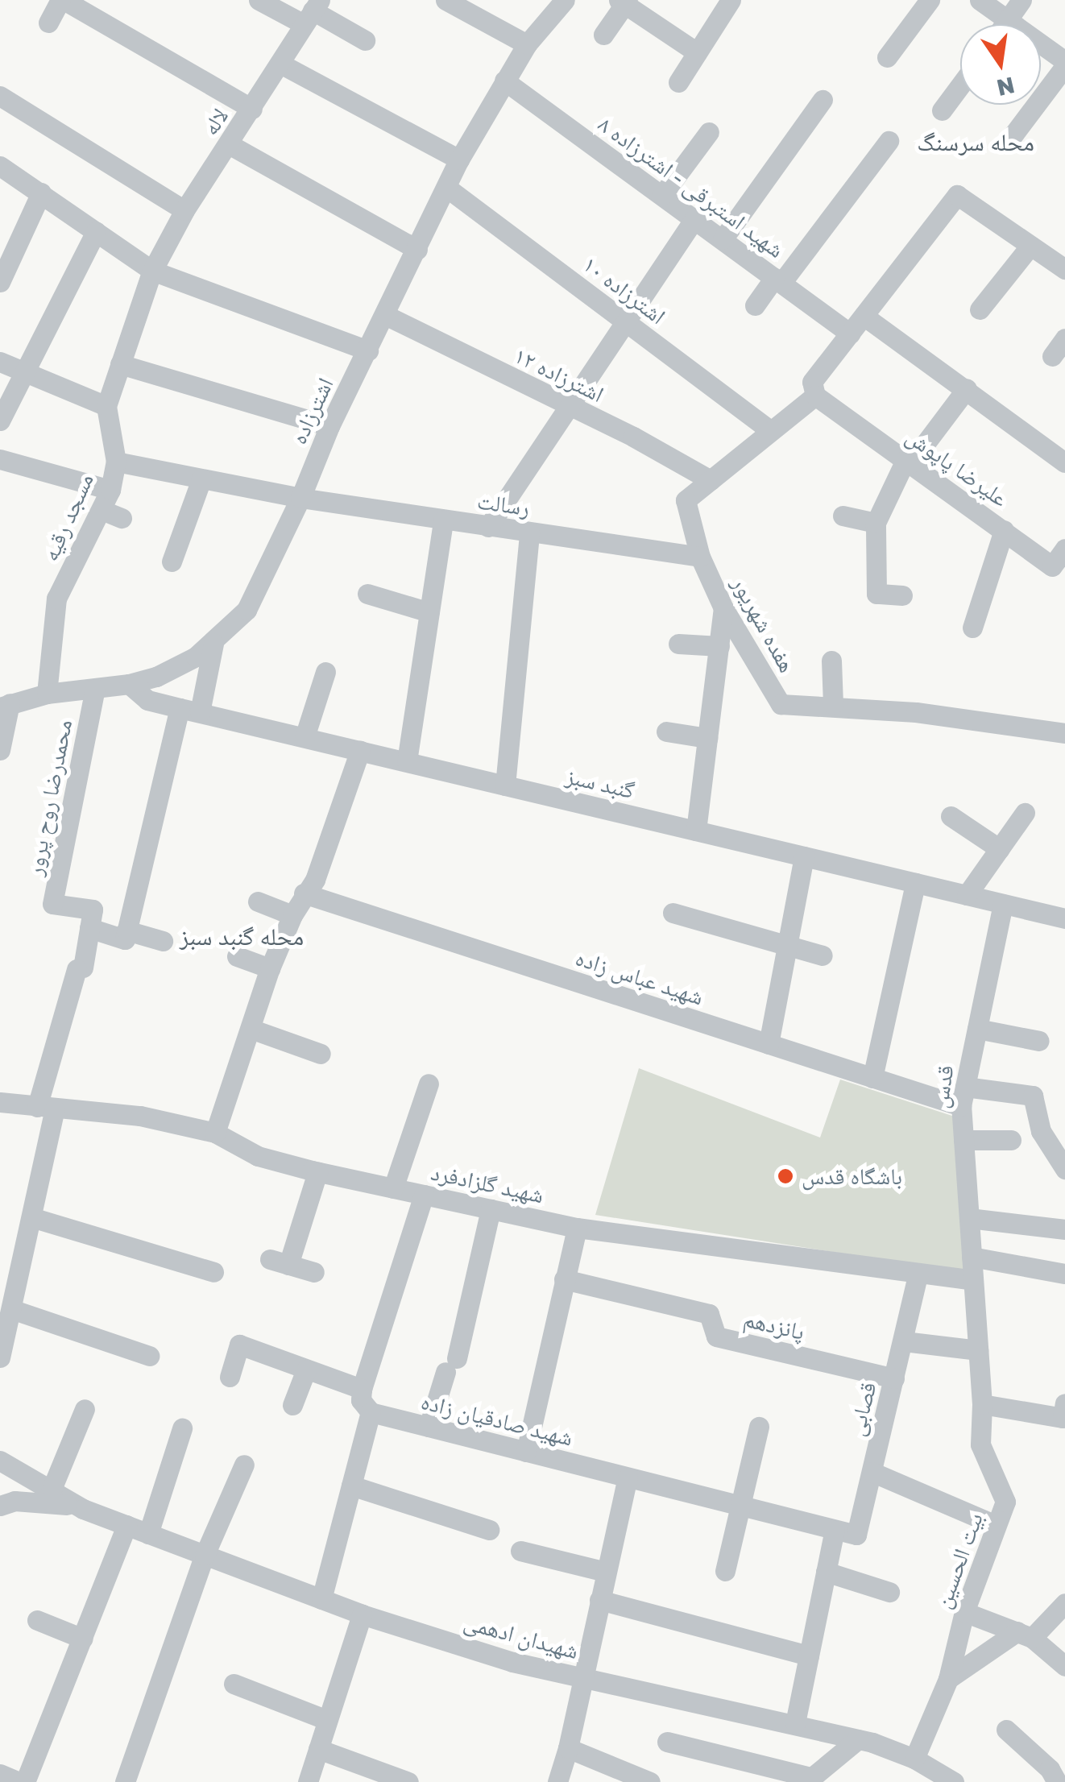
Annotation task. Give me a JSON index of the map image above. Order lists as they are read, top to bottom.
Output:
{
  "streets": {
    "street": [
      "لاله",
      "شهید استبرقی - اشترزاده ۸",
      "اشترزاده ۱۰",
      "اشترزاده ۱۲",
      "اشترزاده",
      "علیرضا پاپوش",
      "رسالت",
      "مسجد رقیه",
      "هفده شهریور",
      "گنبد سبز",
      "محمدرضا روح پرور",
      "شهید عباس زاده",
      "قدس",
      "شهید گلزادفرد",
      "پانزدهم",
      "قصابی",
      "شهید صادقیان زاده",
      "بیت الحسین",
      "شهیدان ادهمی"
    ]
  },
  "crossings": [
    ["لاله", "مسجد رقیه"],
    ["شهید استبرقی - اشترزاده ۸", "اشترزاده"],
    ["اشترزاده ۱۰", "اشترزاده"],
    ["اشترزاده ۱۰", "هفده شهریور"],
    ["اشترزاده ۱۲", "اشترزاده"],
    ["اشترزاده ۱۲", "هفده شهریور"],
    ["اشترزاده", "رسالت"],
    ["اشترزاده", "مسجد رقیه"],
    ["اشترزاده", "گنبد سبز"],
    ["اشترزاده", "محمدرضا روح پرور"],
    ["علیرضا پاپوش", "هفده شهریور"],
    ["رسالت", "مسجد رقیه"],
    ["رسالت", "هفده شهریور"],
    ["گنبد سبز", "قدس"],
    ["شهید عباس زاده", "قدس"],
    ["قدس", "شهید گلزادفرد"],
    ["قدس", "بیت الحسین"],
    ["شهید گلزادفرد", "قصابی"],
    ["شهید گلزادفرد", "بیت الحسین"],
    ["پانزدهم", "قصابی"],
    ["قصابی", "شهید صادقیان زاده"],
    ["بیت الحسین", "شهیدان ادهمی"]
  ],
  "districts": ["محله سرسنگ", "محله گنبد سبز"],
  "places": ["باشگاه قدس"],
  "north": "bottom"
}
